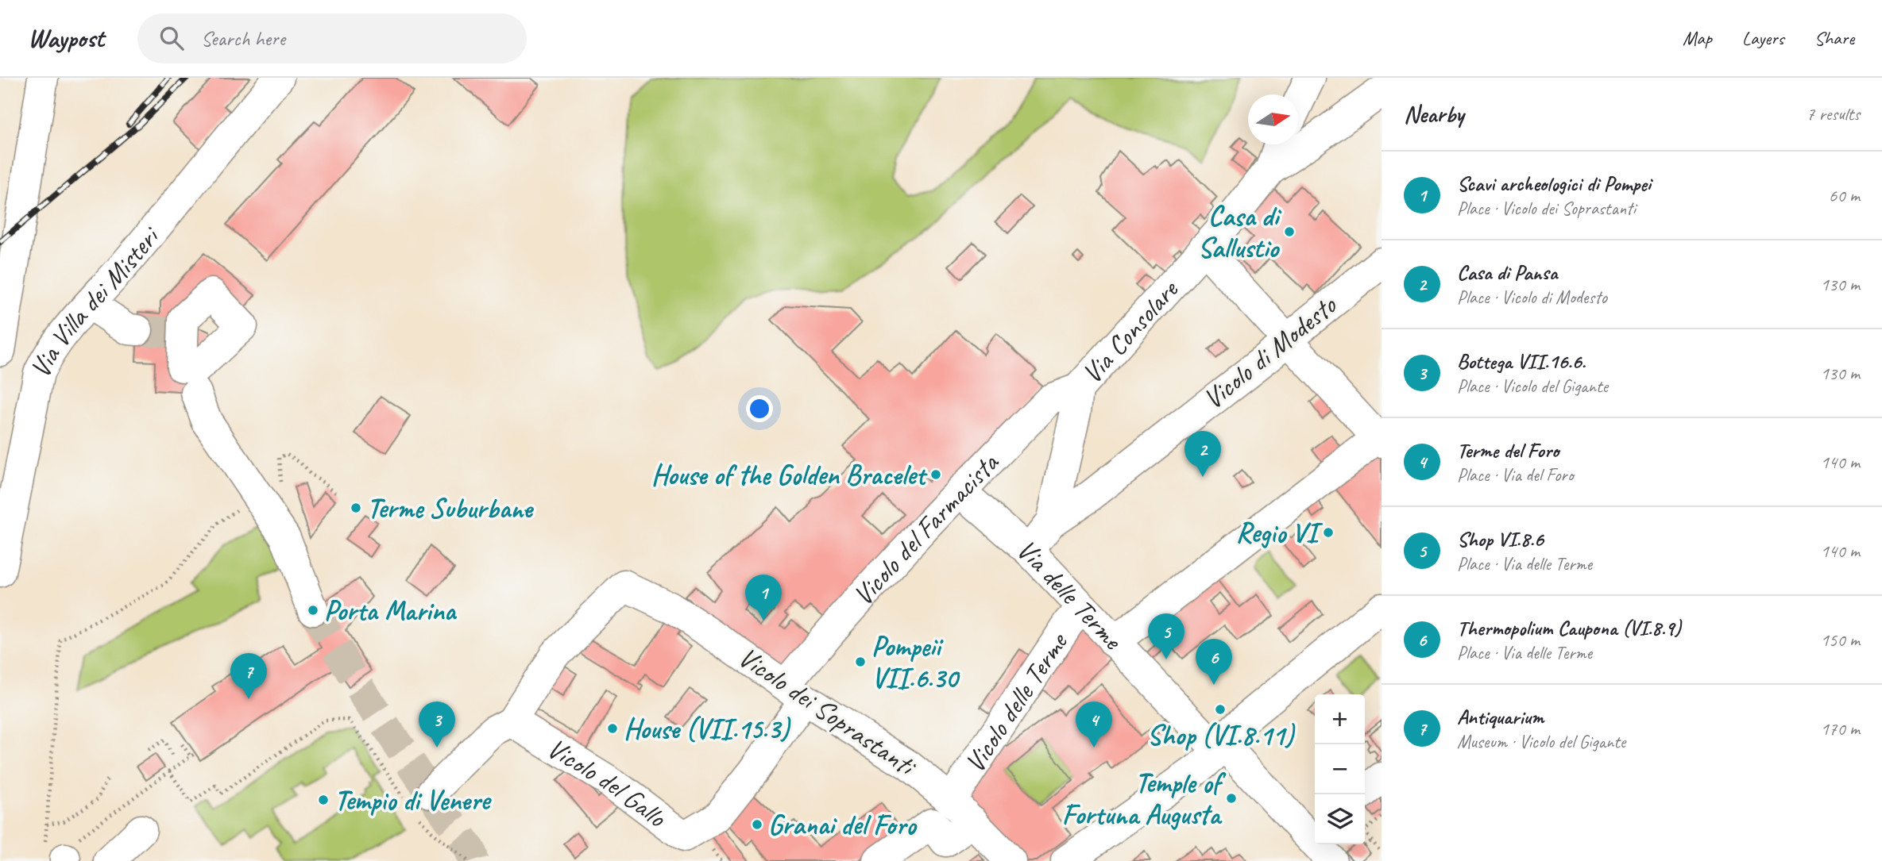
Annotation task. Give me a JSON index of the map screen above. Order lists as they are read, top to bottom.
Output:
{
  "streets": {
    "main road": [
      "Via Villa dei Misteri",
      "Via Consolare",
      "Vicolo di Modesto",
      "Vicolo del Farmacista",
      "Via delle Terme",
      "Vicolo delle Terme",
      "Vicolo dei Soprastanti",
      "Vicolo del Gallo"
    ]
  },
  "crossings": [
    ["Via Consolare", "Vicolo di Modesto"],
    ["Via Consolare", "Vicolo del Farmacista"],
    ["Via Consolare", "Via delle Terme"],
    ["Vicolo del Farmacista", "Via delle Terme"],
    ["Vicolo del Farmacista", "Vicolo dei Soprastanti"],
    ["Vicolo del Farmacista", "Vicolo del Gallo"],
    ["Via delle Terme", "Vicolo delle Terme"],
    ["Vicolo delle Terme", "Vicolo dei Soprastanti"],
    ["Vicolo dei Soprastanti", "Vicolo del Gallo"]
  ],
  "places": [
    "Casa di Sallustio",
    "House of the Golden Bracelet",
    "Terme Suburbane",
    "Regio VI",
    "Porta Marina",
    "Pompeii VII.6.30",
    "Shop (VI.8.11)",
    "House (VII.15.3)",
    "Temple of Fortuna Augusta",
    "Tempio di Venere",
    "Granai del Foro"
  ],
  "north": "right",
  "page": {
    "header": "Waypost",
    "search": "Search here",
    "nav": ["Map", "Layers", "Share"],
    "heading": ["Nearby", "7 results"],
    "list": [
      {
        "mark": "1",
        "name": "Scavi archeologici di Pompei",
        "note": "Place · Vicolo dei Soprastanti",
        "value": "60 m"
      },
      {
        "mark": "2",
        "name": "Casa di Pansa",
        "note": "Place · Vicolo di Modesto",
        "value": "130 m"
      },
      {
        "mark": "3",
        "name": "Bottega VII.16.6.",
        "note": "Place · Vicolo del Gigante",
        "value": "130 m"
      },
      {
        "mark": "4",
        "name": "Terme del Foro",
        "note": "Place · Via del Foro",
        "value": "140 m"
      },
      {
        "mark": "5",
        "name": "Shop VI.8.6",
        "note": "Place · Via delle Terme",
        "value": "140 m"
      },
      {
        "mark": "6",
        "name": "Thermopolium Caupona (VI.8.9)",
        "note": "Place · Via delle Terme",
        "value": "150 m"
      },
      {
        "mark": "7",
        "name": "Antiquarium",
        "note": "Museum · Vicolo del Gigante",
        "value": "170 m"
      }
    ],
    "pins": [
      "2",
      "1",
      "5",
      "6",
      "7",
      "3",
      "4"
    ],
    "map_buttons": ["+", "−"]
  }
}
